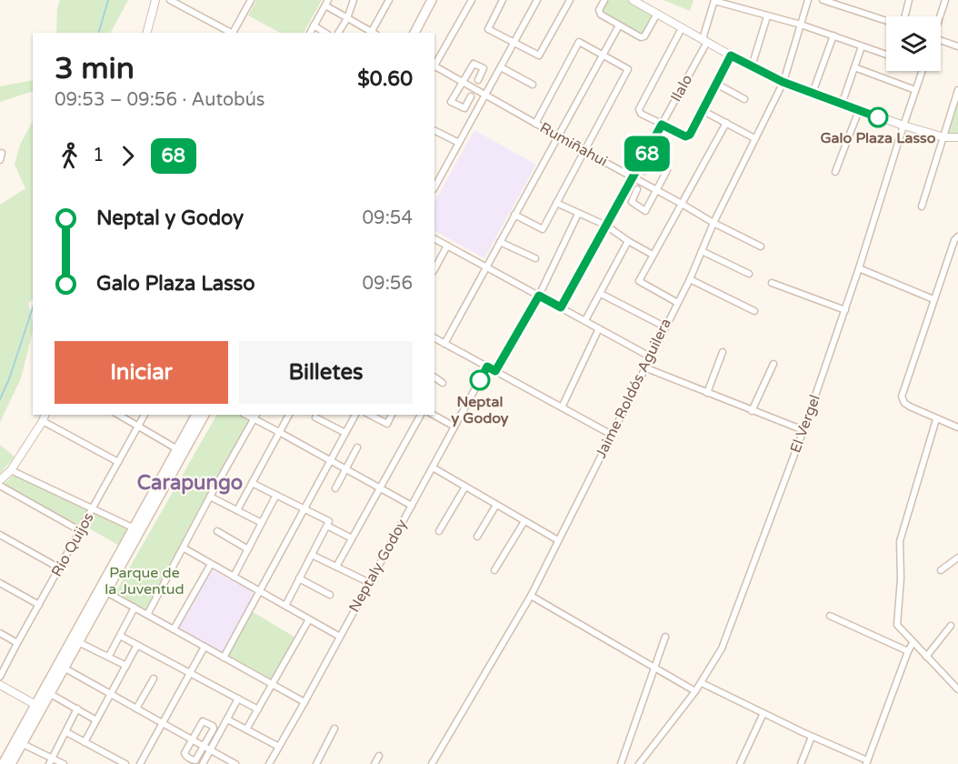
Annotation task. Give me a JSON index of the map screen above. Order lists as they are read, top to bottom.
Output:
{
  "streets": {
    "street": [
      "Ilalo",
      "Rumiñahui",
      "Jaime Roldós Aguilera",
      "El Vergel",
      "Río Quijos",
      "Neptaly Godoy"
    ]
  },
  "crossings": [
    ["Ilalo", "Rumiñahui"],
    ["Rumiñahui", "Jaime Roldós Aguilera"]
  ],
  "districts": ["Carapungo"],
  "parks": ["Parque de la Juventud"],
  "places": ["Galo Plaza Lasso", "Neptal y Godoy"],
  "lines": ["bus line 68"],
  "page": {
    "on_map": "68",
    "heading": ["3 min", "09:53 – 09:56 · Autobús", "$0.60"],
    "legs": ["1", "68"],
    "list": [
      {
        "name": "Neptal y Godoy",
        "value": "09:54"
      },
      {
        "name": "Galo Plaza Lasso",
        "value": "09:56"
      }
    ],
    "buttons": ["Iniciar", "Billetes"]
  }
}
